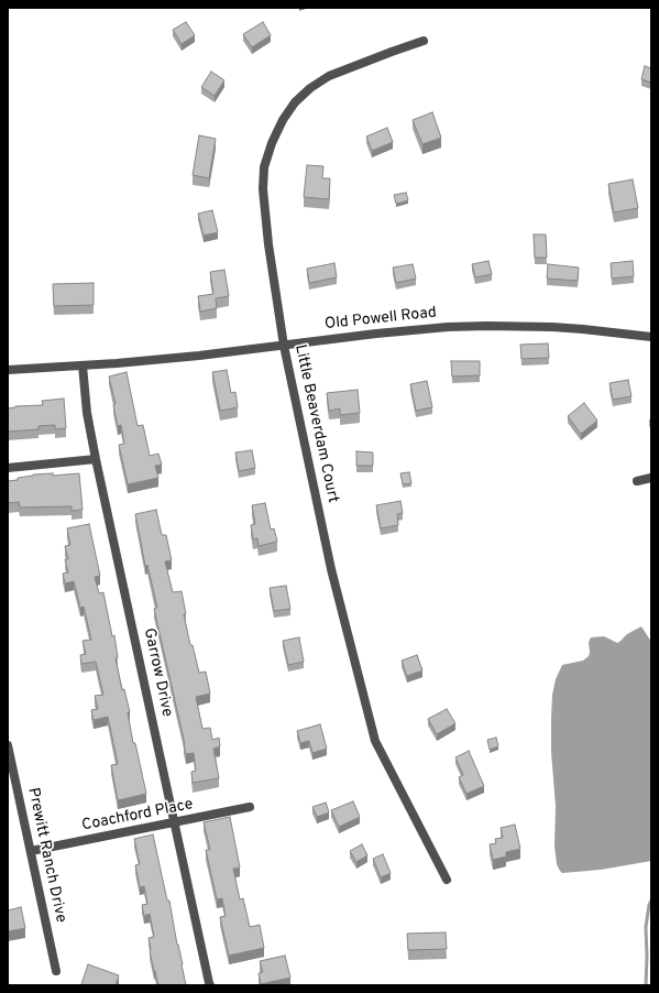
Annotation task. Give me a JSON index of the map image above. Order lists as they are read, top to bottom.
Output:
{
  "streets": {
    "street": [
      "Old Powell Road",
      "Little Beaverdam Court",
      "Garrow Drive",
      "Coachford Place",
      "Prewitt Ranch Drive"
    ]
  },
  "crossings": [
    ["Old Powell Road", "Little Beaverdam Court"],
    ["Old Powell Road", "Garrow Drive"],
    ["Garrow Drive", "Coachford Place"],
    ["Coachford Place", "Prewitt Ranch Drive"]
  ]
}
